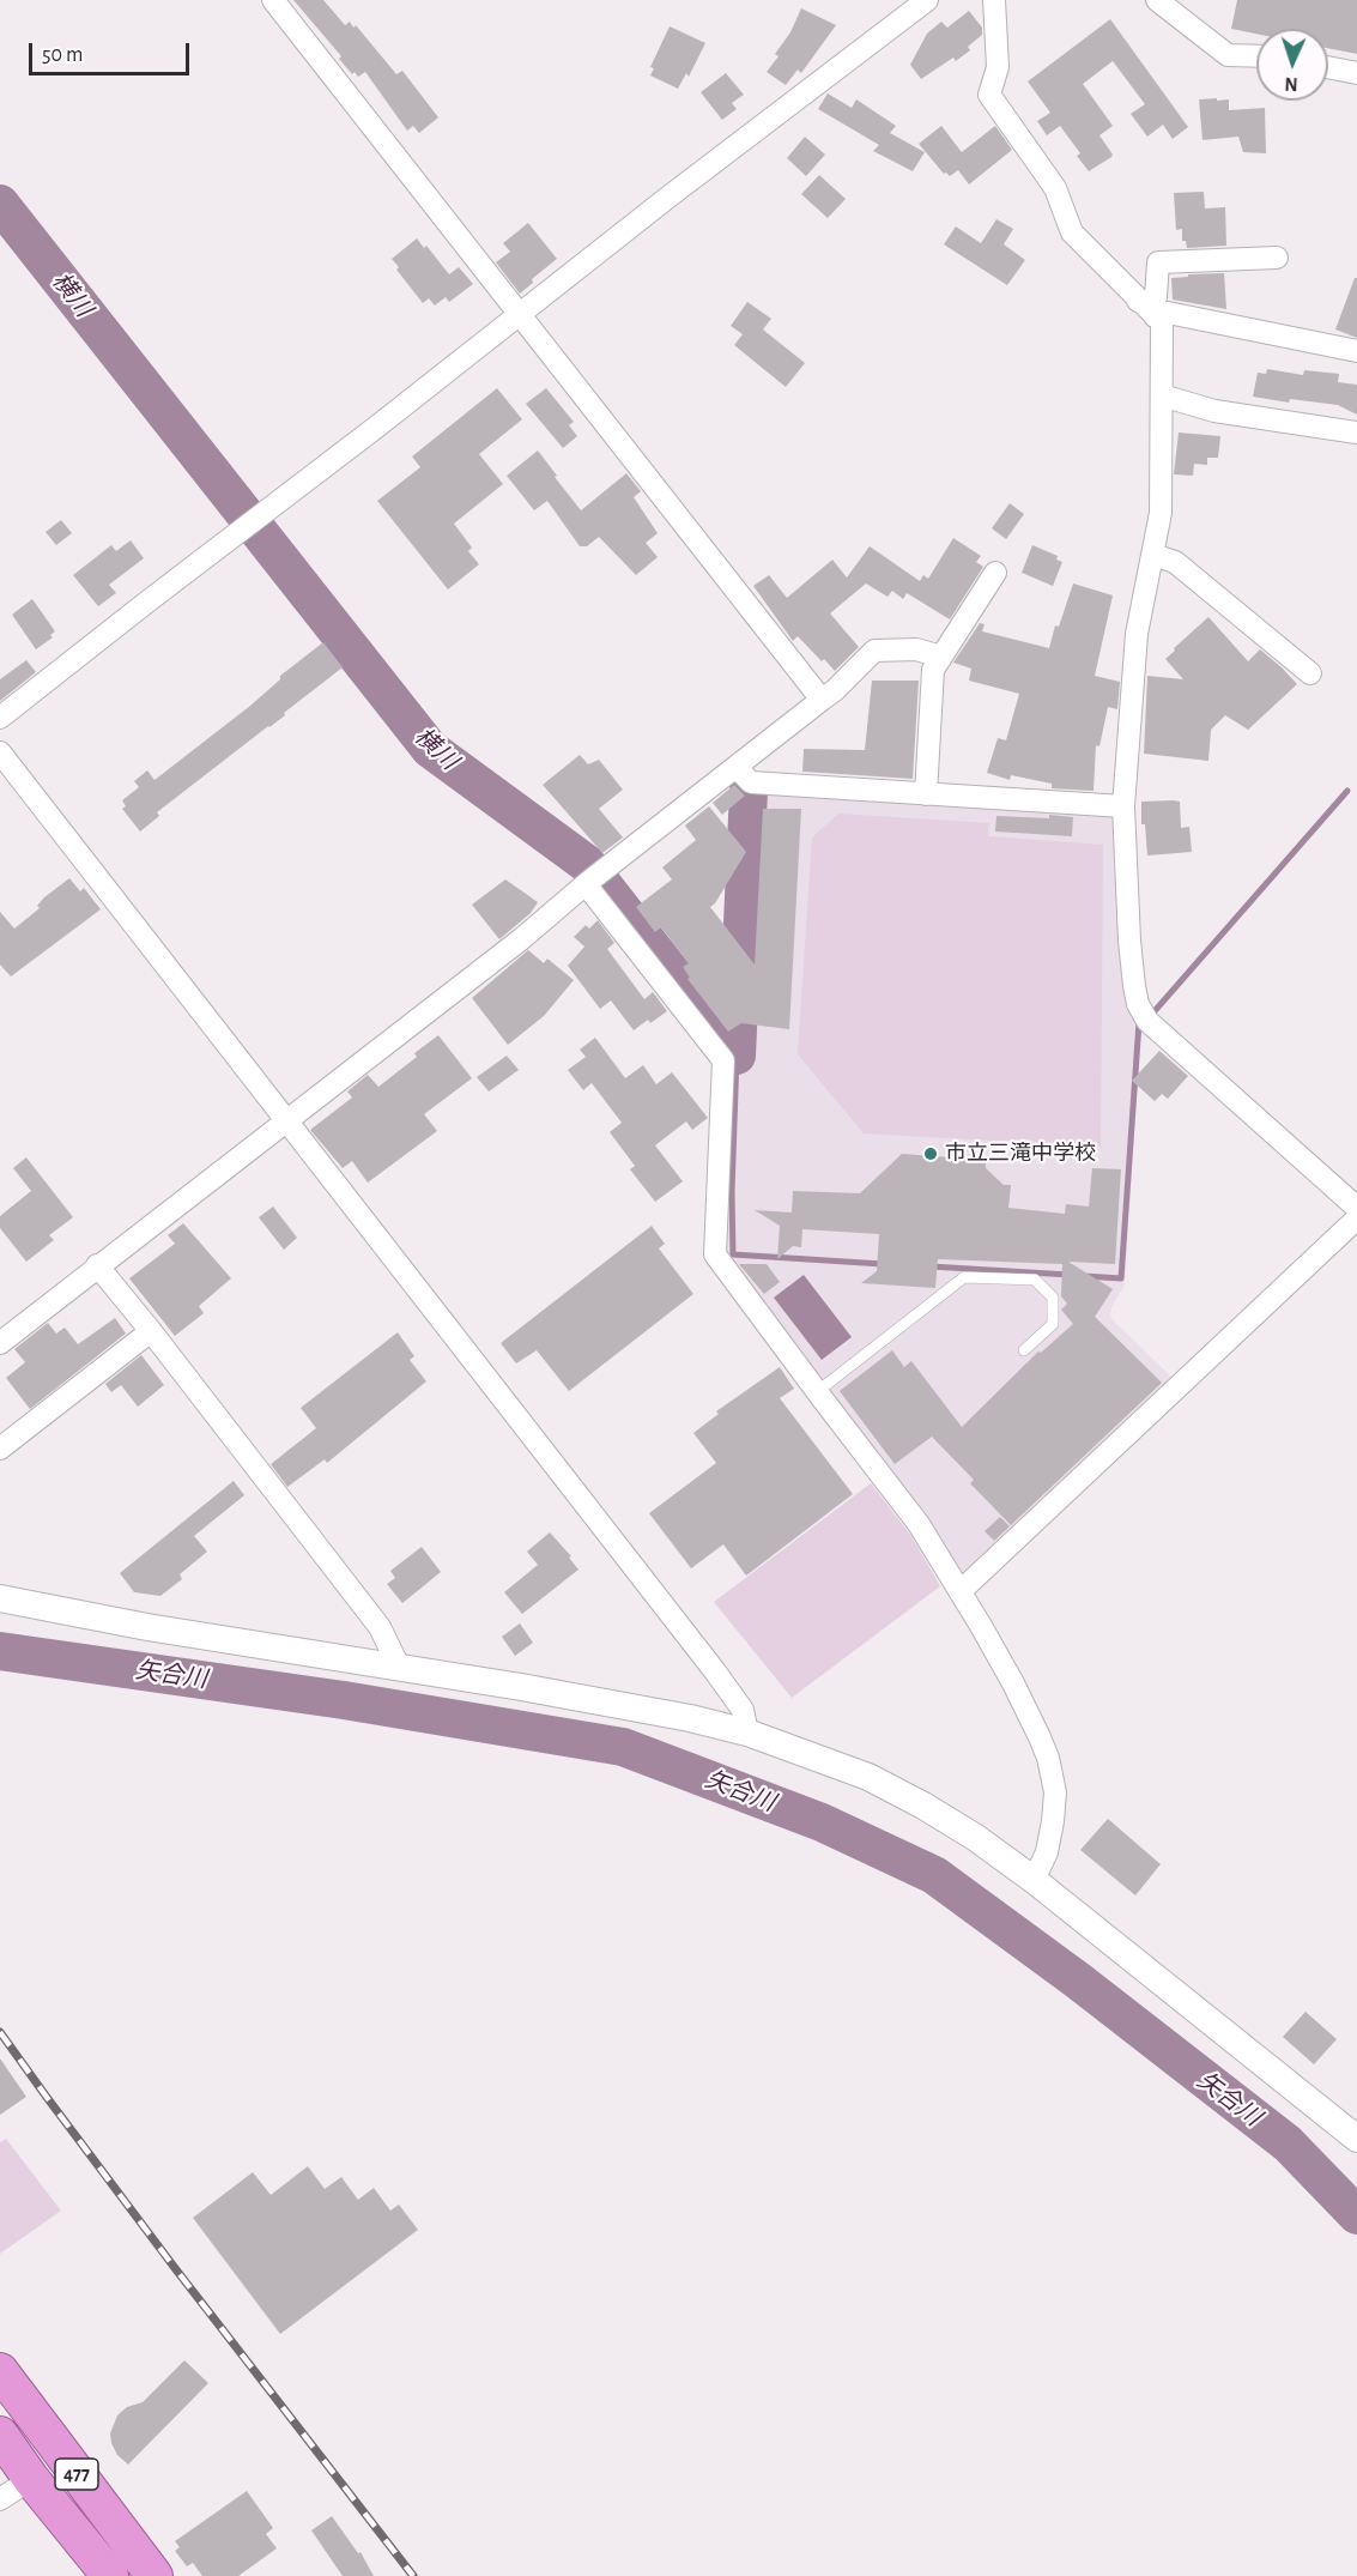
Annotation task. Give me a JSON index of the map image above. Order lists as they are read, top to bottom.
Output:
{
  "streets": {
    "highway": ["477"]
  },
  "water": ["横川", "矢合川"],
  "places": ["市立三滝中学校"],
  "scale_bar": "50 m",
  "north": "bottom"
}
